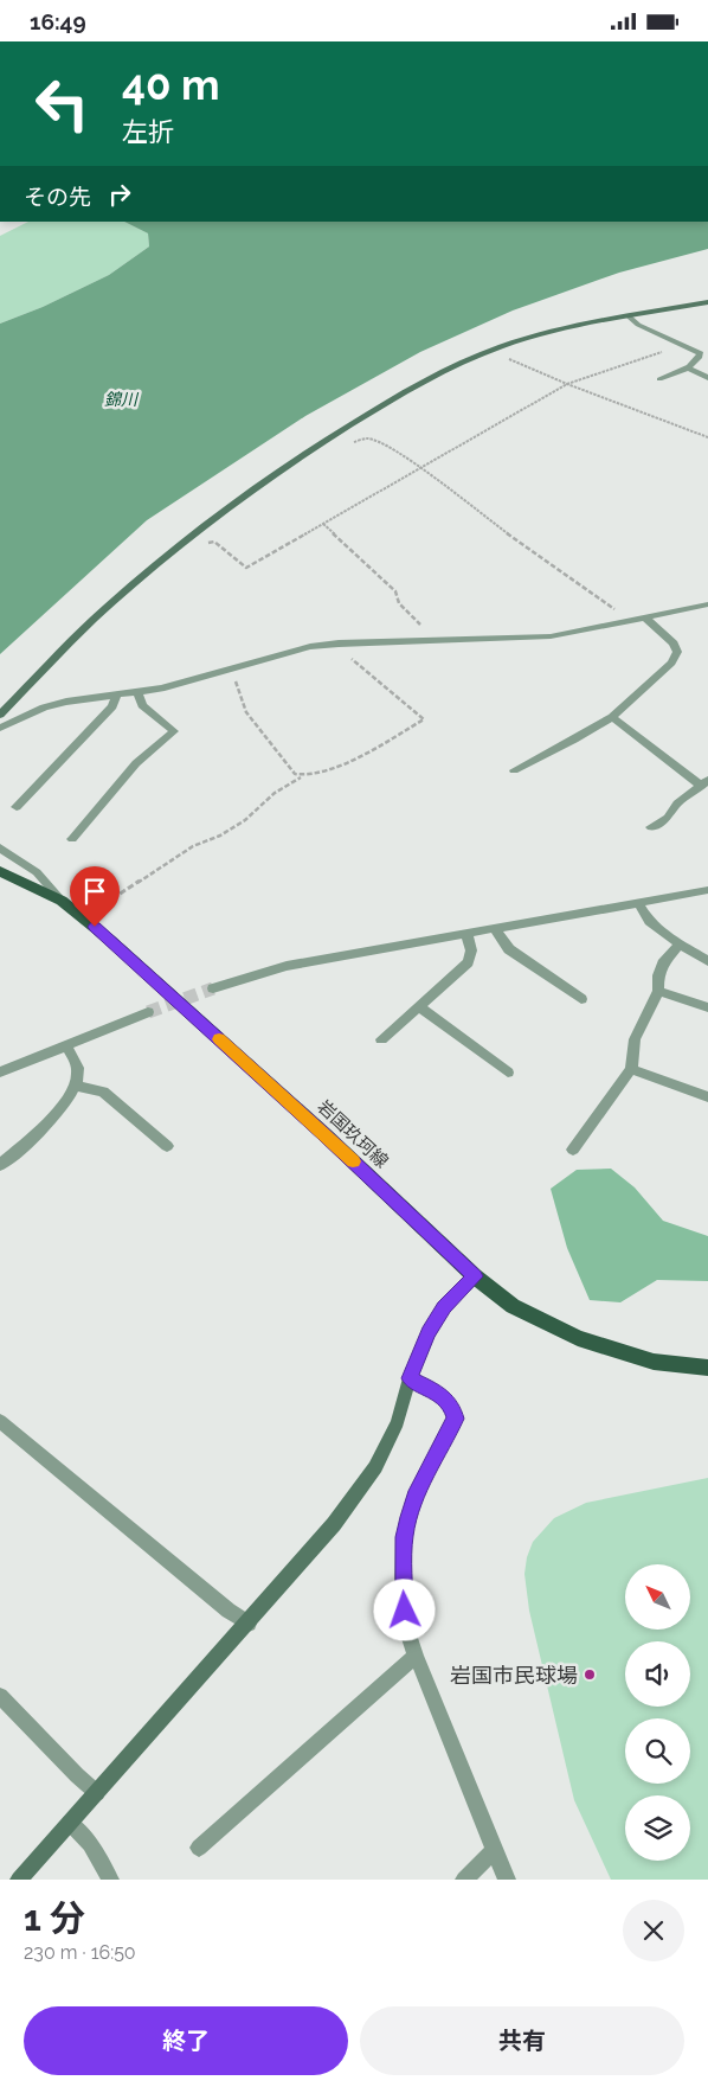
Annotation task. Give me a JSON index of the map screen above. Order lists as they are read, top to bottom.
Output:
{
  "streets": {
    "main road": ["岩国玖珂線"]
  },
  "water": ["錦川"],
  "places": ["岩国市民球場"],
  "north": "top left",
  "page": {
    "status": "16:49",
    "turn": ["40 m", "左折"],
    "then": "その先",
    "heading": ["1 分", "230 m · 16:50"],
    "buttons": ["終了", "共有"]
  }
}
